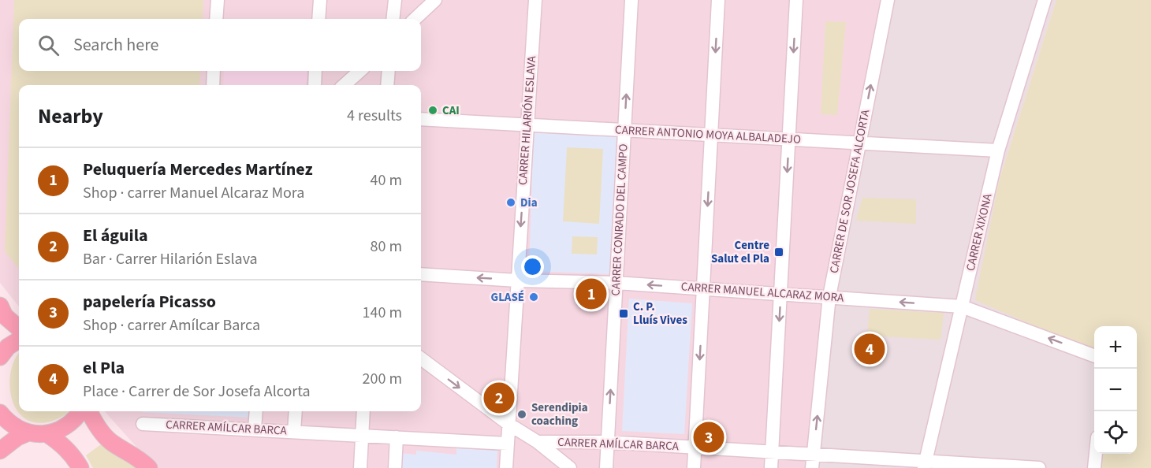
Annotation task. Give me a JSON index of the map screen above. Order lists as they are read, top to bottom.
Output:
{
  "streets": {
    "street": [
      "CARRER HILARIÓN ESLAVA",
      "CARRER ANTONIO MOYA ALBALADEJO",
      "CARRER DE SOR JOSEFA ALCORTA",
      "CARRER CONRADO DEL CAMPO",
      "CARRER XIXONA",
      "CARRER MANUEL ALCARAZ MORA",
      "CARRER AMÍLCAR BARCA"
    ]
  },
  "crossings": [
    ["CARRER HILARIÓN ESLAVA", "CARRER ANTONIO MOYA ALBALADEJO"],
    ["CARRER HILARIÓN ESLAVA", "CARRER MANUEL ALCARAZ MORA"],
    ["CARRER HILARIÓN ESLAVA", "CARRER AMÍLCAR BARCA"],
    ["CARRER ANTONIO MOYA ALBALADEJO", "CARRER DE SOR JOSEFA ALCORTA"],
    ["CARRER ANTONIO MOYA ALBALADEJO", "CARRER CONRADO DEL CAMPO"],
    ["CARRER ANTONIO MOYA ALBALADEJO", "CARRER XIXONA"],
    ["CARRER DE SOR JOSEFA ALCORTA", "CARRER MANUEL ALCARAZ MORA"],
    ["CARRER DE SOR JOSEFA ALCORTA", "CARRER AMÍLCAR BARCA"],
    ["CARRER CONRADO DEL CAMPO", "CARRER MANUEL ALCARAZ MORA"],
    ["CARRER CONRADO DEL CAMPO", "CARRER AMÍLCAR BARCA"],
    ["CARRER XIXONA", "CARRER MANUEL ALCARAZ MORA"],
    ["CARRER XIXONA", "CARRER AMÍLCAR BARCA"]
  ],
  "one_way": ["CARRER MANUEL ALCARAZ MORA"],
  "places": {
    "other": [
      "CAI",
      "Dia",
      "GLASÉ",
      "Serendipia coaching"
    ],
    "transit": ["Centre Salut el Pla", "C. P. Lluís Vives"]
  },
  "page": {
    "search": "Search here",
    "heading": ["Nearby", "4 results"],
    "list": [
      {
        "mark": "1",
        "name": "Peluquería Mercedes Martínez",
        "note": "Shop · carrer Manuel Alcaraz Mora",
        "value": "40 m"
      },
      {
        "mark": "2",
        "name": "El águila",
        "note": "Bar · Carrer Hilarión Eslava",
        "value": "80 m"
      },
      {
        "mark": "3",
        "name": "papelería Picasso",
        "note": "Shop · carrer Amílcar Barca",
        "value": "140 m"
      },
      {
        "mark": "4",
        "name": "el Pla",
        "note": "Place · Carrer de Sor Josefa Alcorta",
        "value": "200 m"
      }
    ],
    "pins": [
      "1",
      "4",
      "2",
      "3"
    ],
    "map_buttons": ["+", "−"]
  }
}
